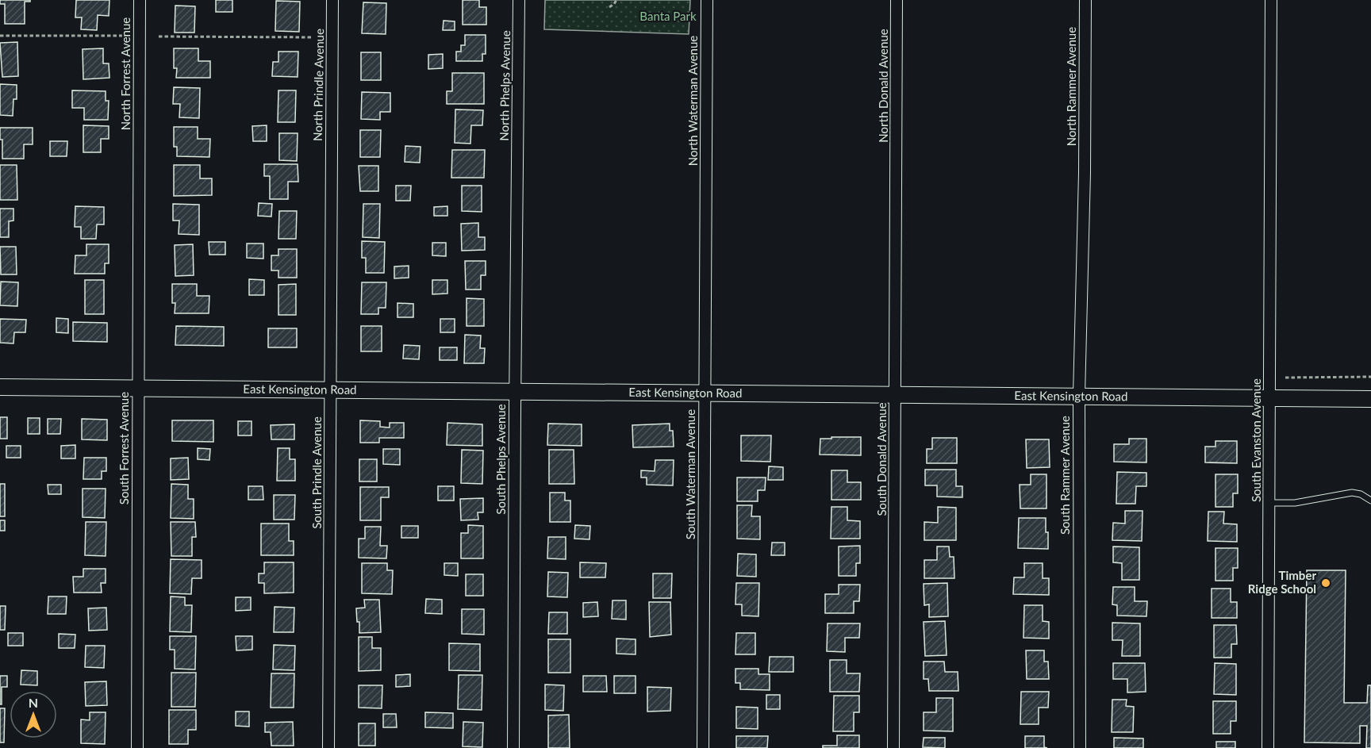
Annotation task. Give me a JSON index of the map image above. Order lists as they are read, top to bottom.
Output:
{
  "streets": {
    "main road": ["East Kensington Road"],
    "street": [
      "North Forrest Avenue",
      "North Prindle Avenue",
      "North Phelps Avenue",
      "North Donald Avenue",
      "North Rammer Avenue",
      "North Waterman Avenue",
      "South Evanston Avenue",
      "South Forrest Avenue",
      "South Phelps Avenue",
      "South Donald Avenue",
      "South Prindle Avenue",
      "South Waterman Avenue",
      "South Rammer Avenue"
    ]
  },
  "crossings": [
    ["North Forrest Avenue", "South Forrest Avenue"],
    ["North Prindle Avenue", "South Prindle Avenue"],
    ["North Phelps Avenue", "South Phelps Avenue"],
    ["North Donald Avenue", "South Donald Avenue"],
    ["North Rammer Avenue", "South Rammer Avenue"],
    ["North Waterman Avenue", "South Waterman Avenue"],
    ["East Kensington Road", "South Evanston Avenue"],
    ["East Kensington Road", "South Forrest Avenue"],
    ["East Kensington Road", "South Phelps Avenue"],
    ["East Kensington Road", "South Donald Avenue"],
    ["East Kensington Road", "South Prindle Avenue"],
    ["East Kensington Road", "South Waterman Avenue"],
    ["East Kensington Road", "South Rammer Avenue"]
  ],
  "parks": ["Banta Park"],
  "places": ["Timber Ridge School"],
  "north": "top"
}
